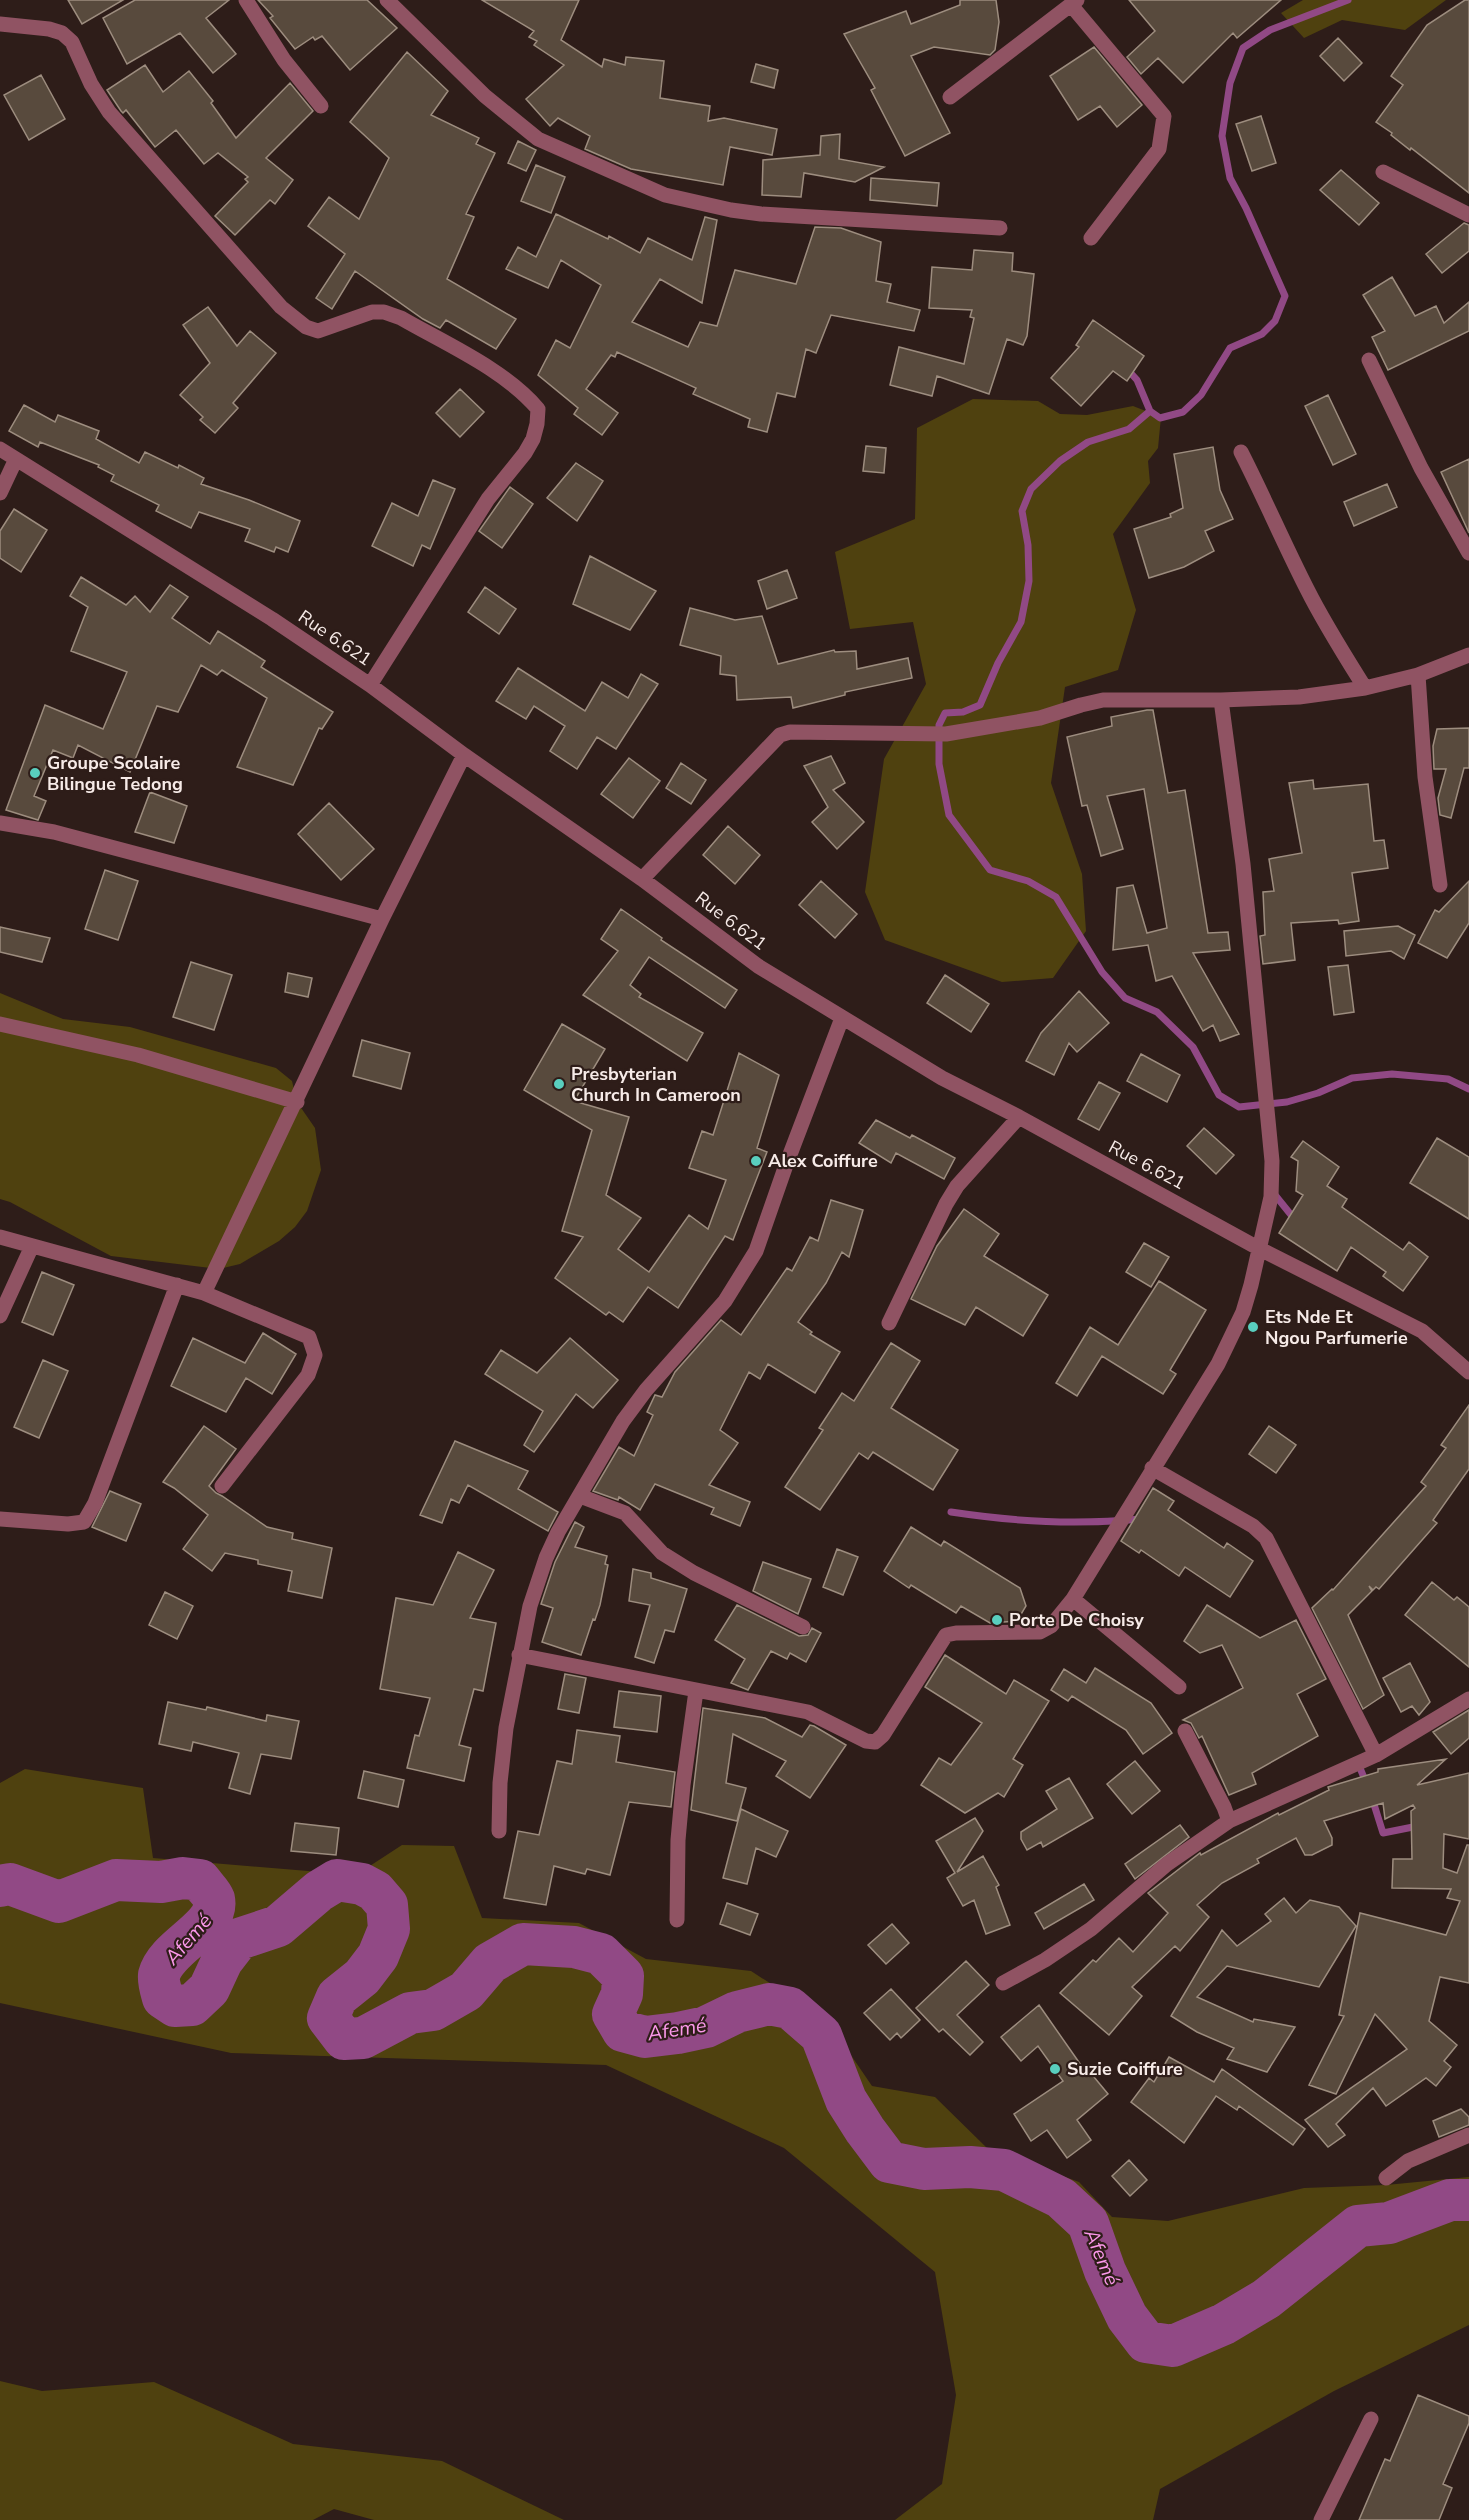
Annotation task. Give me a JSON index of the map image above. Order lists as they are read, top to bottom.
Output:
{
  "streets": {
    "street": ["Rue 6.621"]
  },
  "water": ["Afemé"],
  "places": [
    "Groupe Scolaire Bilingue Tedong",
    "Presbyterian Church In Cameroon",
    "Alex Coiffure",
    "Ets Nde Et Ngou Parfumerie",
    "Porte De Choisy",
    "Suzie Coiffure"
  ]
}
